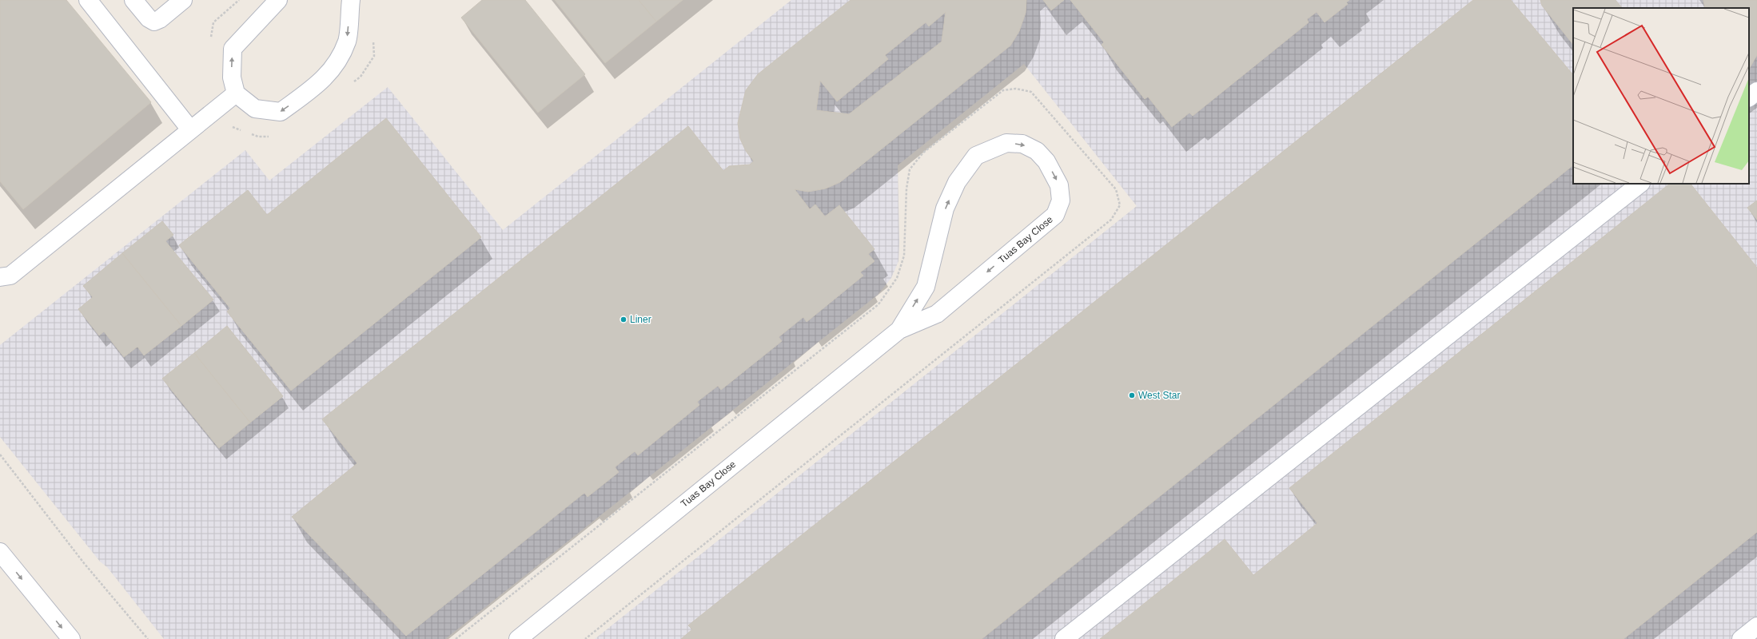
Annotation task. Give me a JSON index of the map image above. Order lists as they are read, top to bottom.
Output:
{
  "streets": {
    "street": ["Tuas Bay Close"]
  },
  "places": ["Liner", "West Star"]
}
